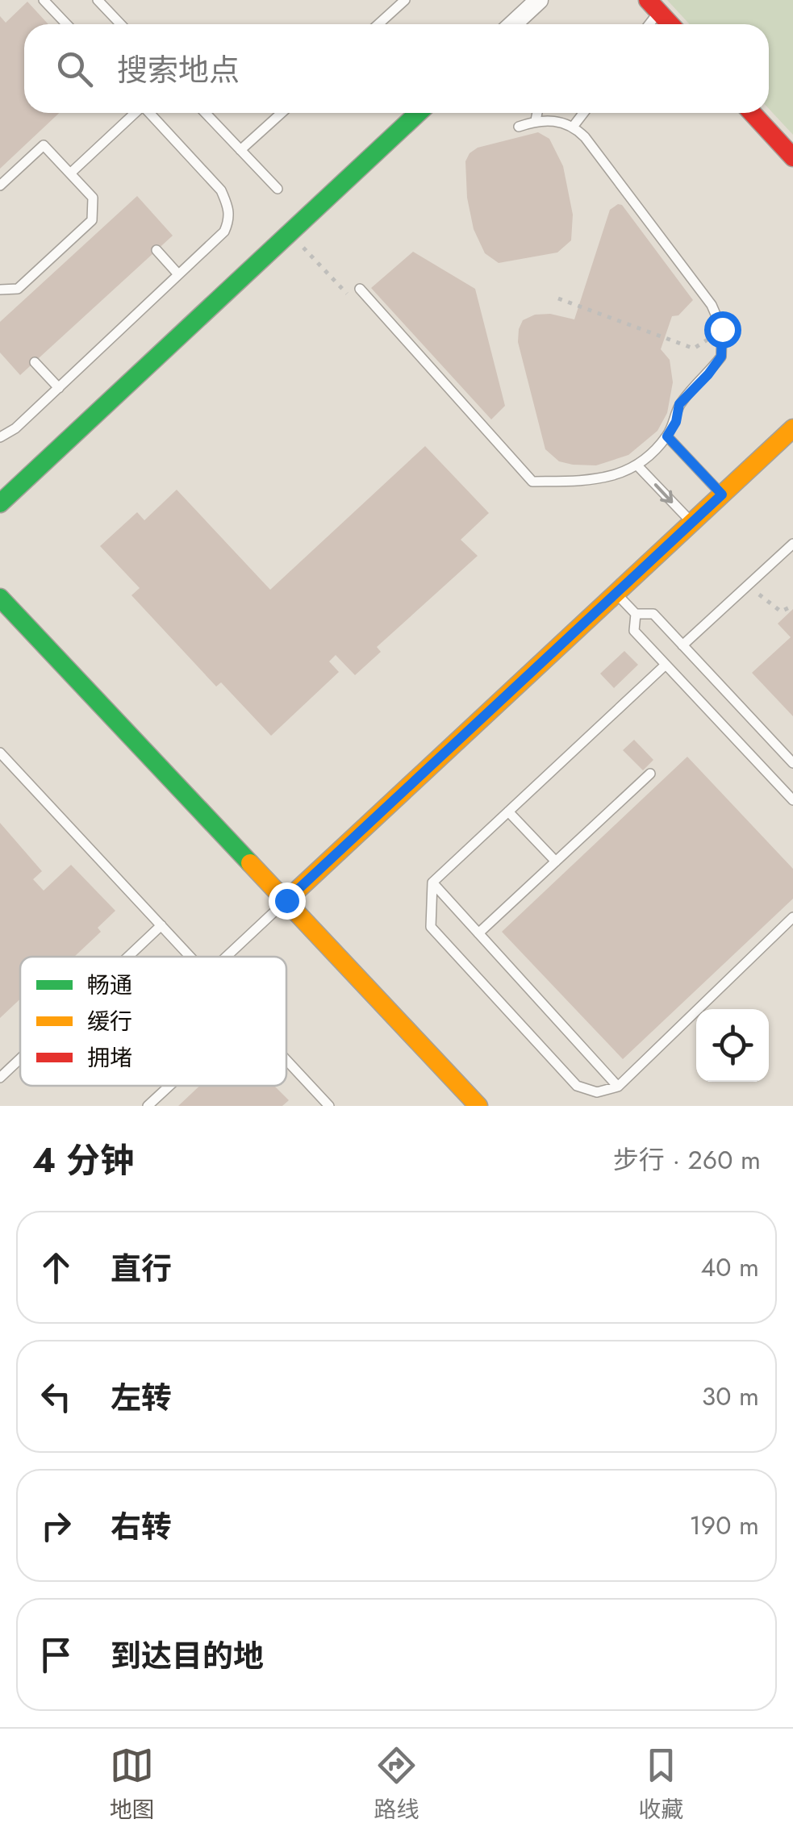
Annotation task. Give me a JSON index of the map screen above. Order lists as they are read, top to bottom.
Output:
{
  "legend": ["畅通", "缓行", "拥堵"],
  "page": {
    "search": "搜索地点",
    "heading": ["4 分钟", "步行 · 260 m"],
    "list": [
      ["直行", "40 m"],
      ["左转", "30 m"],
      ["右转", "190 m"],
      "到达目的地"
    ],
    "nav": ["地图", "路线", "收藏"]
  }
}
